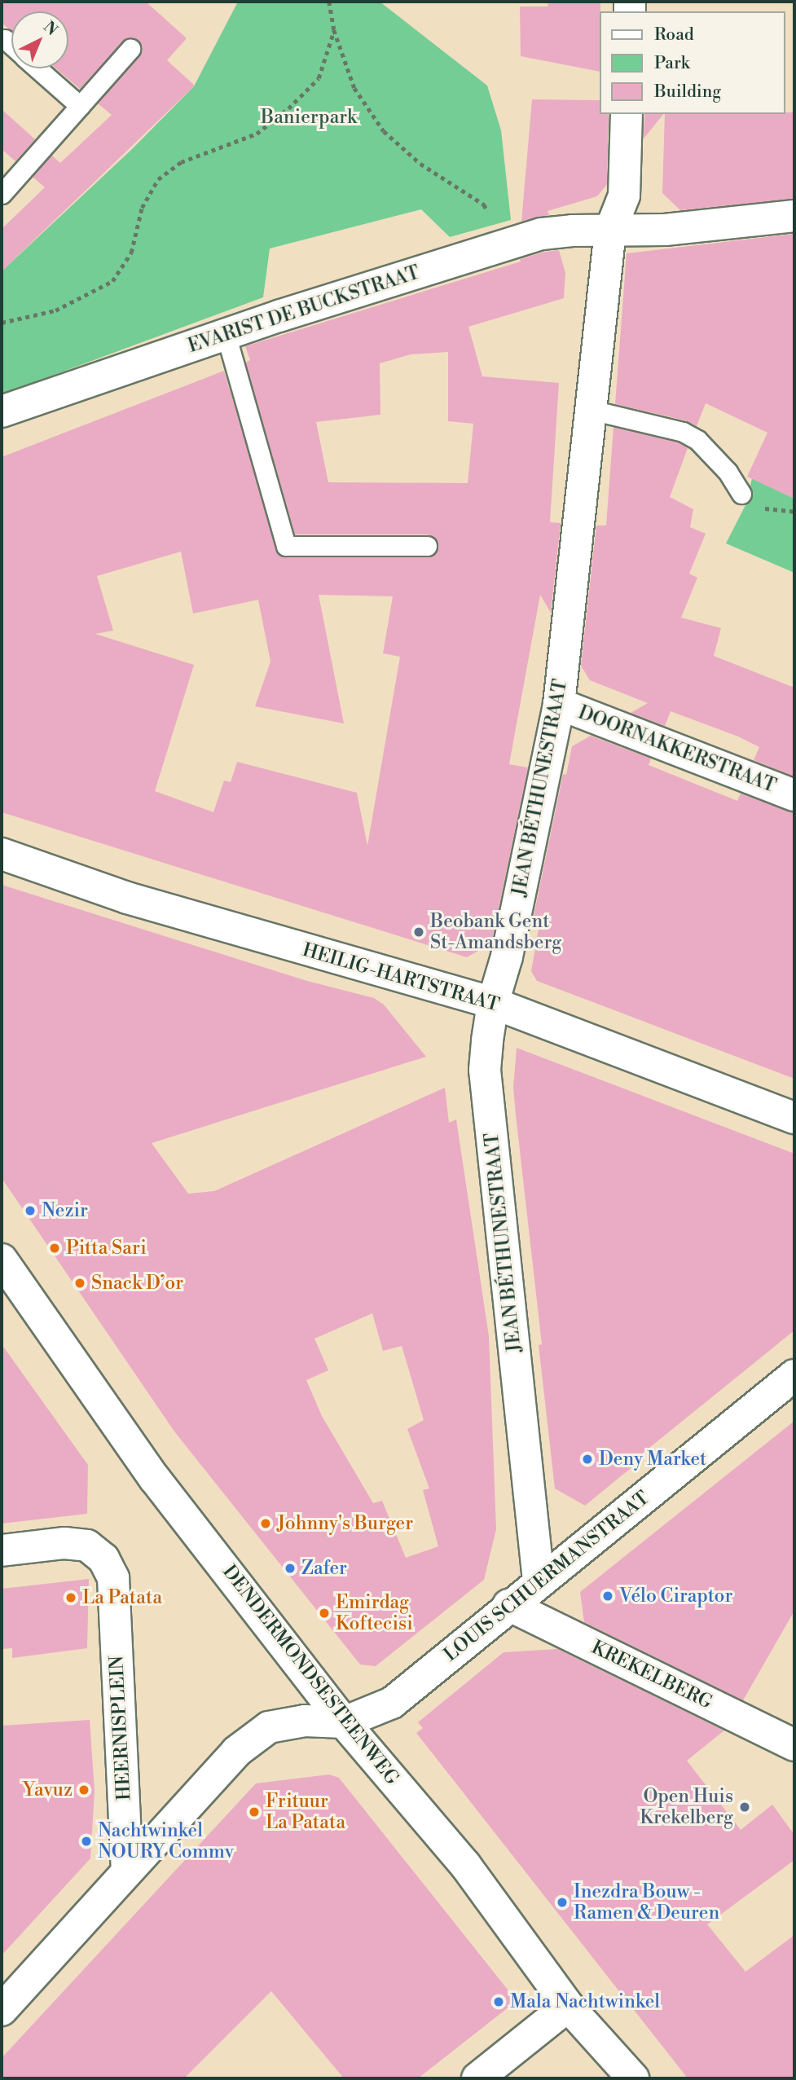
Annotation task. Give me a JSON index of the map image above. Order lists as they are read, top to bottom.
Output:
{
  "streets": {
    "street": [
      "EVARIST DE BUCKSTRAAT",
      "DOORNAKKERSTRAAT",
      "JEAN BÉTHUNESTRAAT",
      "HEILIG-HARTSTRAAT",
      "LOUIS SCHUERMANSTRAAT",
      "DENDERMONDSESTEENWEG",
      "KREKELBERG",
      "HEERNISPLEIN"
    ]
  },
  "crossings": [
    ["EVARIST DE BUCKSTRAAT", "JEAN BÉTHUNESTRAAT"],
    ["DOORNAKKERSTRAAT", "JEAN BÉTHUNESTRAAT"],
    ["JEAN BÉTHUNESTRAAT", "HEILIG-HARTSTRAAT"],
    ["JEAN BÉTHUNESTRAAT", "LOUIS SCHUERMANSTRAAT"],
    ["LOUIS SCHUERMANSTRAAT", "DENDERMONDSESTEENWEG"],
    ["LOUIS SCHUERMANSTRAAT", "KREKELBERG"]
  ],
  "parks": ["Banierpark"],
  "places": [
    "Beobank Gent St-Amandsberg",
    "Nezir",
    "Pitta Sari",
    "Snack D’or",
    "Deny Market",
    "Johnny's Burger",
    "Zafer",
    "Vélo Ciraptor",
    "La Patata",
    "Emirdag Koftecisi",
    "Yavuz",
    "Open Huis Krekelberg",
    "Frituur La Patata",
    "Nachtwinkel NOURY Commv",
    "Inezdra Bouw - Ramen & Deuren",
    "Mala Nachtwinkel"
  ],
  "legend": ["Road", "Park", "Building"],
  "north": "top right"
}
